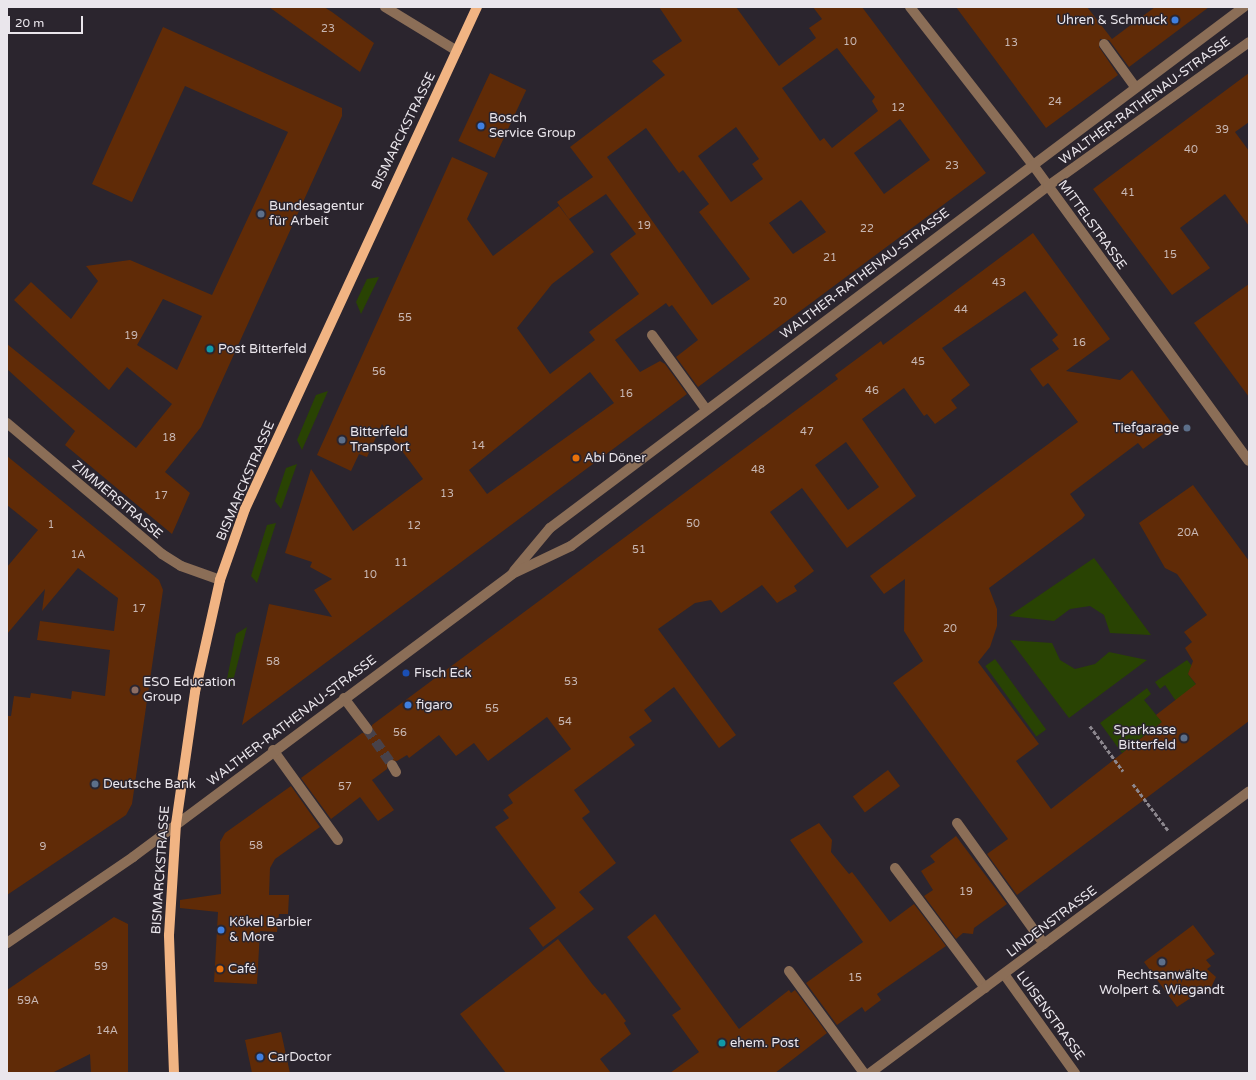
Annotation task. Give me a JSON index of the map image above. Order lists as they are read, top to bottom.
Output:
{
  "streets": {
    "main road": ["BISMARCKSTRASSE"],
    "street": [
      "WALTHER-RATHENAU-STRASSE",
      "MITTELSTRASSE",
      "ZIMMERSTRASSE",
      "LINDENSTRASSE",
      "LUISENSTRASSE"
    ]
  },
  "crossings": [
    ["WALTHER-RATHENAU-STRASSE", "BISMARCKSTRASSE"],
    ["WALTHER-RATHENAU-STRASSE", "MITTELSTRASSE"],
    ["BISMARCKSTRASSE", "ZIMMERSTRASSE"],
    ["LINDENSTRASSE", "LUISENSTRASSE"]
  ],
  "places": [
    "Uhren & Schmuck",
    "Bosch Service Group",
    "Bundesagentur für Arbeit",
    "Post Bitterfeld",
    "Tiefgarage",
    "Bitterfeld Transport",
    "Abi Döner",
    "Fisch Eck",
    "ESO Education Group",
    "figaro",
    "Sparkasse Bitterfeld",
    "Deutsche Bank",
    "Kökel Barbier & More",
    "Rechtsanwälte Wolpert & Wiegandt",
    "Café",
    "ehem. Post",
    "CarDoctor"
  ],
  "house_numbers": [
    "23",
    "10",
    "13",
    "24",
    "12",
    "39",
    "40",
    "23",
    "41",
    "19",
    "22",
    "15",
    "21",
    "43",
    "20",
    "44",
    "55",
    "19",
    "16",
    "45",
    "56",
    "46",
    "16",
    "47",
    "18",
    "14",
    "48",
    "13",
    "17",
    "50",
    "1",
    "12",
    "20A",
    "51",
    "1A",
    "11",
    "10",
    "17",
    "20",
    "58",
    "53",
    "55",
    "54",
    "56",
    "57",
    "58",
    "9",
    "19",
    "59",
    "15",
    "59A",
    "14A"
  ],
  "scale_bar": "20 m"
}
